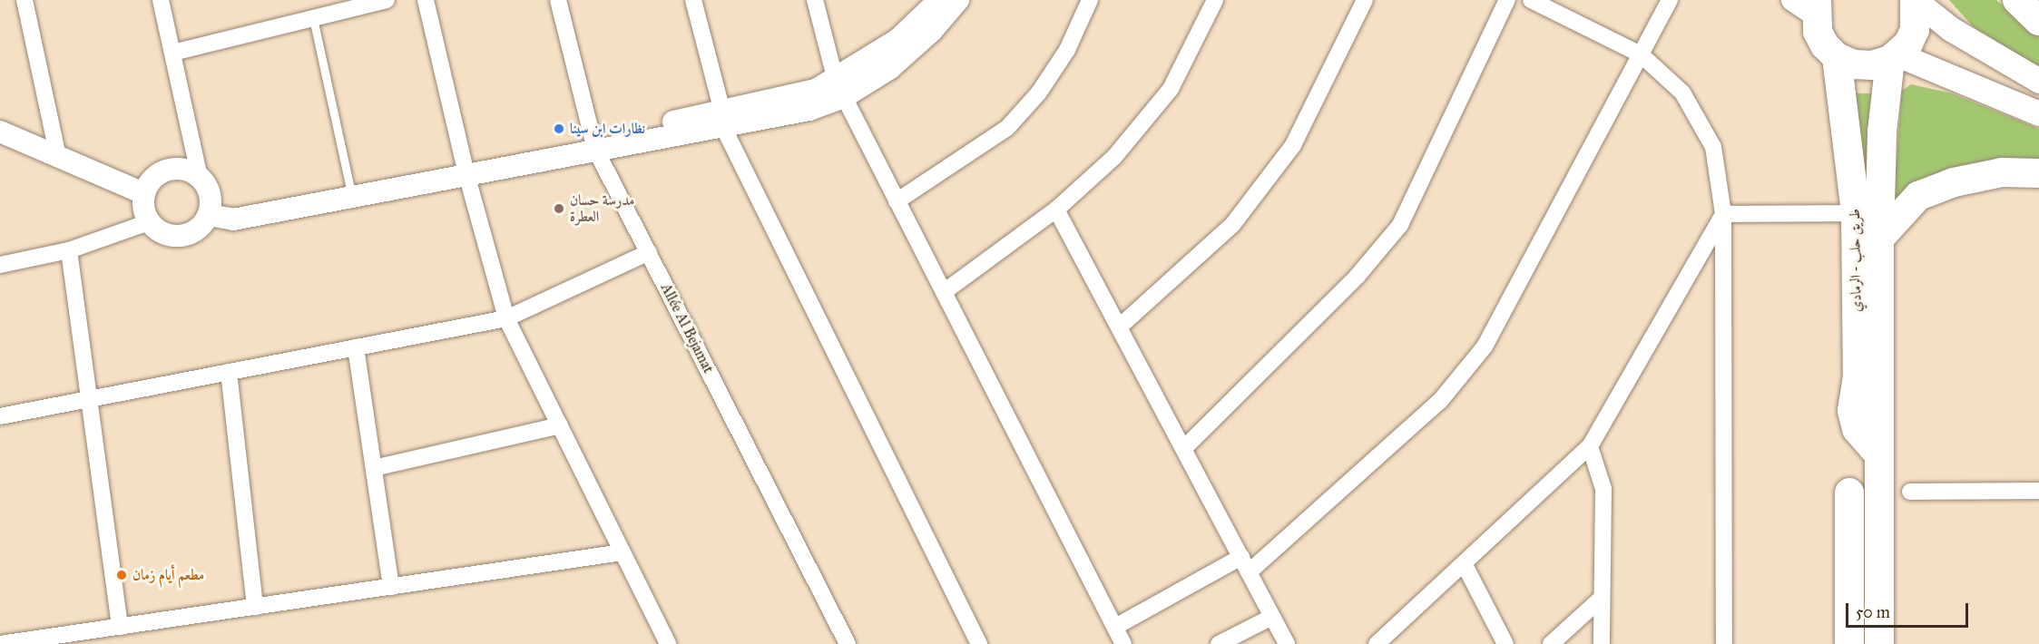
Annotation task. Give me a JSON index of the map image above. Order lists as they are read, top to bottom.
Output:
{
  "streets": {
    "highway": ["طريق حلب - الرمادي"],
    "street": ["Allée Al Bejamat"]
  },
  "places": ["نظارات ابن سينا", "مدرسة حسان العطرة", "مطعم أيام زمان"],
  "scale_bar": "50 m"
}
